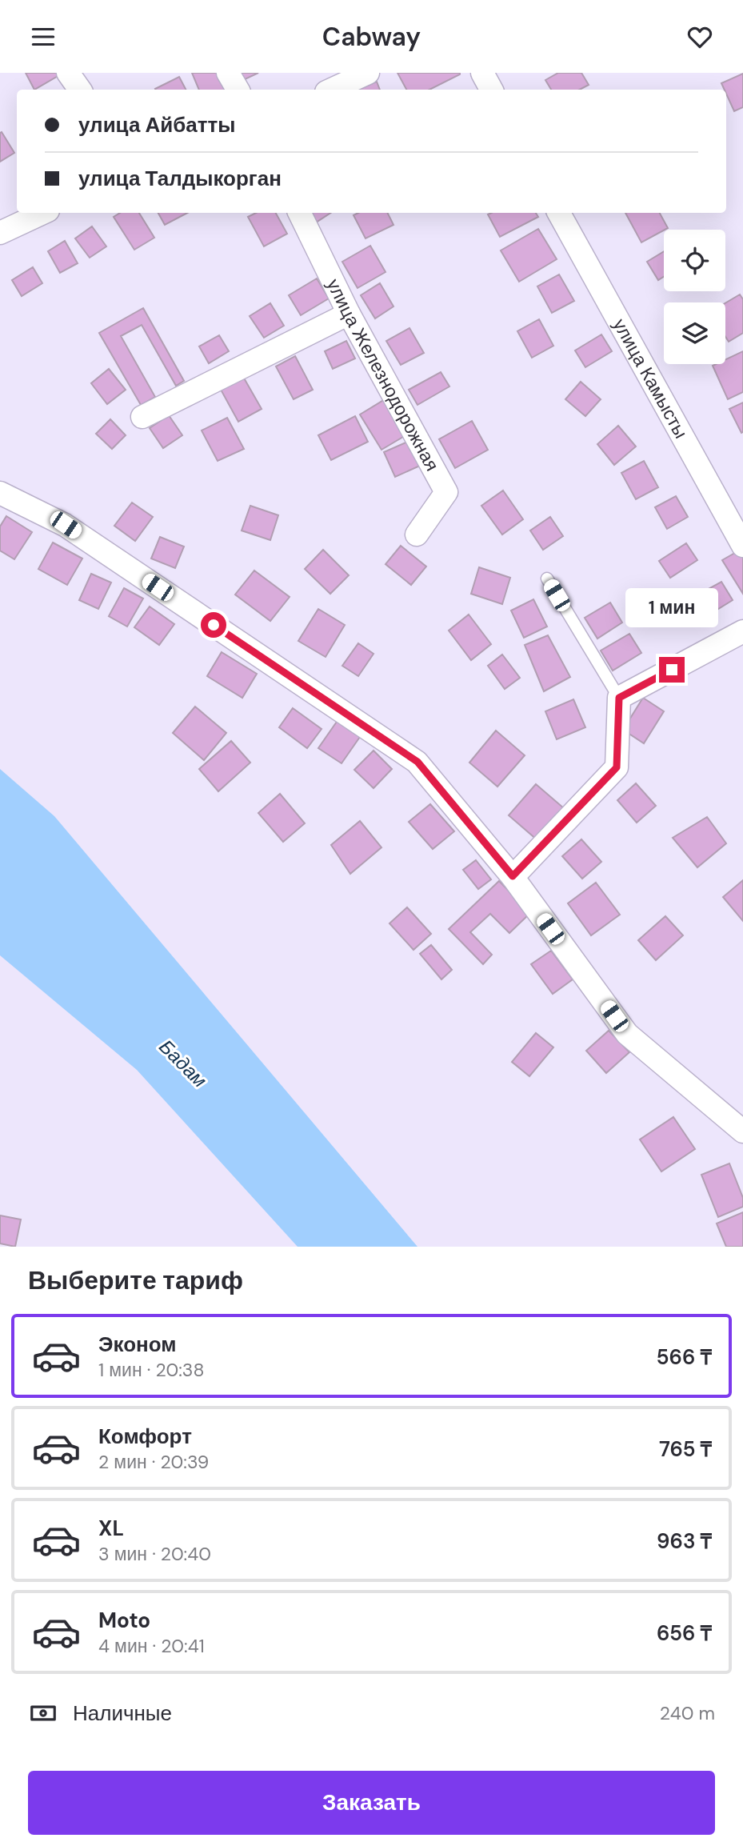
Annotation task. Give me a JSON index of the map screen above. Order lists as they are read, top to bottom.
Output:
{
  "streets": {
    "street": ["улица Железнодорожная", "улица Камысты"]
  },
  "water": ["Бадам"],
  "page": {
    "header": "Cabway",
    "banner": ["улица Айбатты", "улица Талдыкорган"],
    "bubble": "1 мин",
    "heading": "Выберите тариф",
    "list": [
      {
        "name": "Эконом",
        "note": "1 мин · 20:38",
        "value": "566 ₸"
      },
      {
        "name": "Комфорт",
        "note": "2 мин · 20:39",
        "value": "765 ₸"
      },
      {
        "name": "XL",
        "note": "3 мин · 20:40",
        "value": "963 ₸"
      },
      {
        "name": "Moto",
        "note": "4 мин · 20:41",
        "value": "656 ₸"
      }
    ],
    "pay": ["Наличные", "240 m"],
    "buttons": "Заказать"
  }
}
